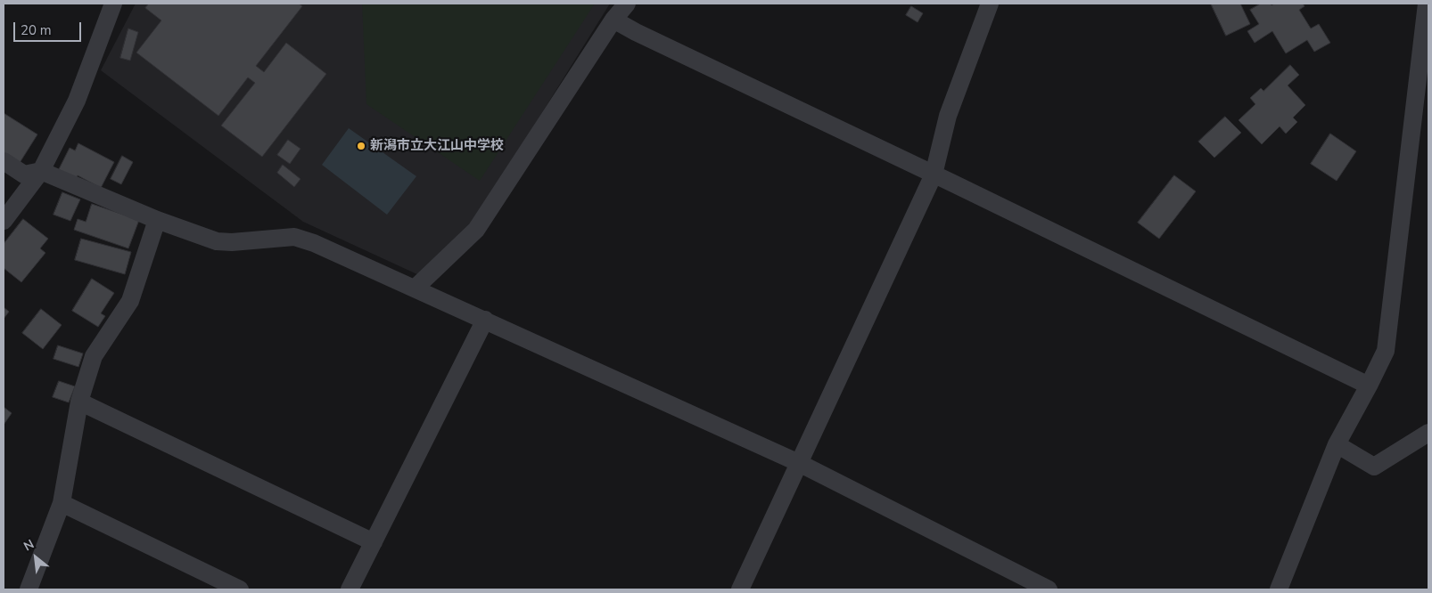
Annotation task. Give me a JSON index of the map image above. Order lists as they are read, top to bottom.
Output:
{
  "places": ["新潟市立大江山中学校"],
  "scale_bar": "20 m",
  "north": "top left"
}
